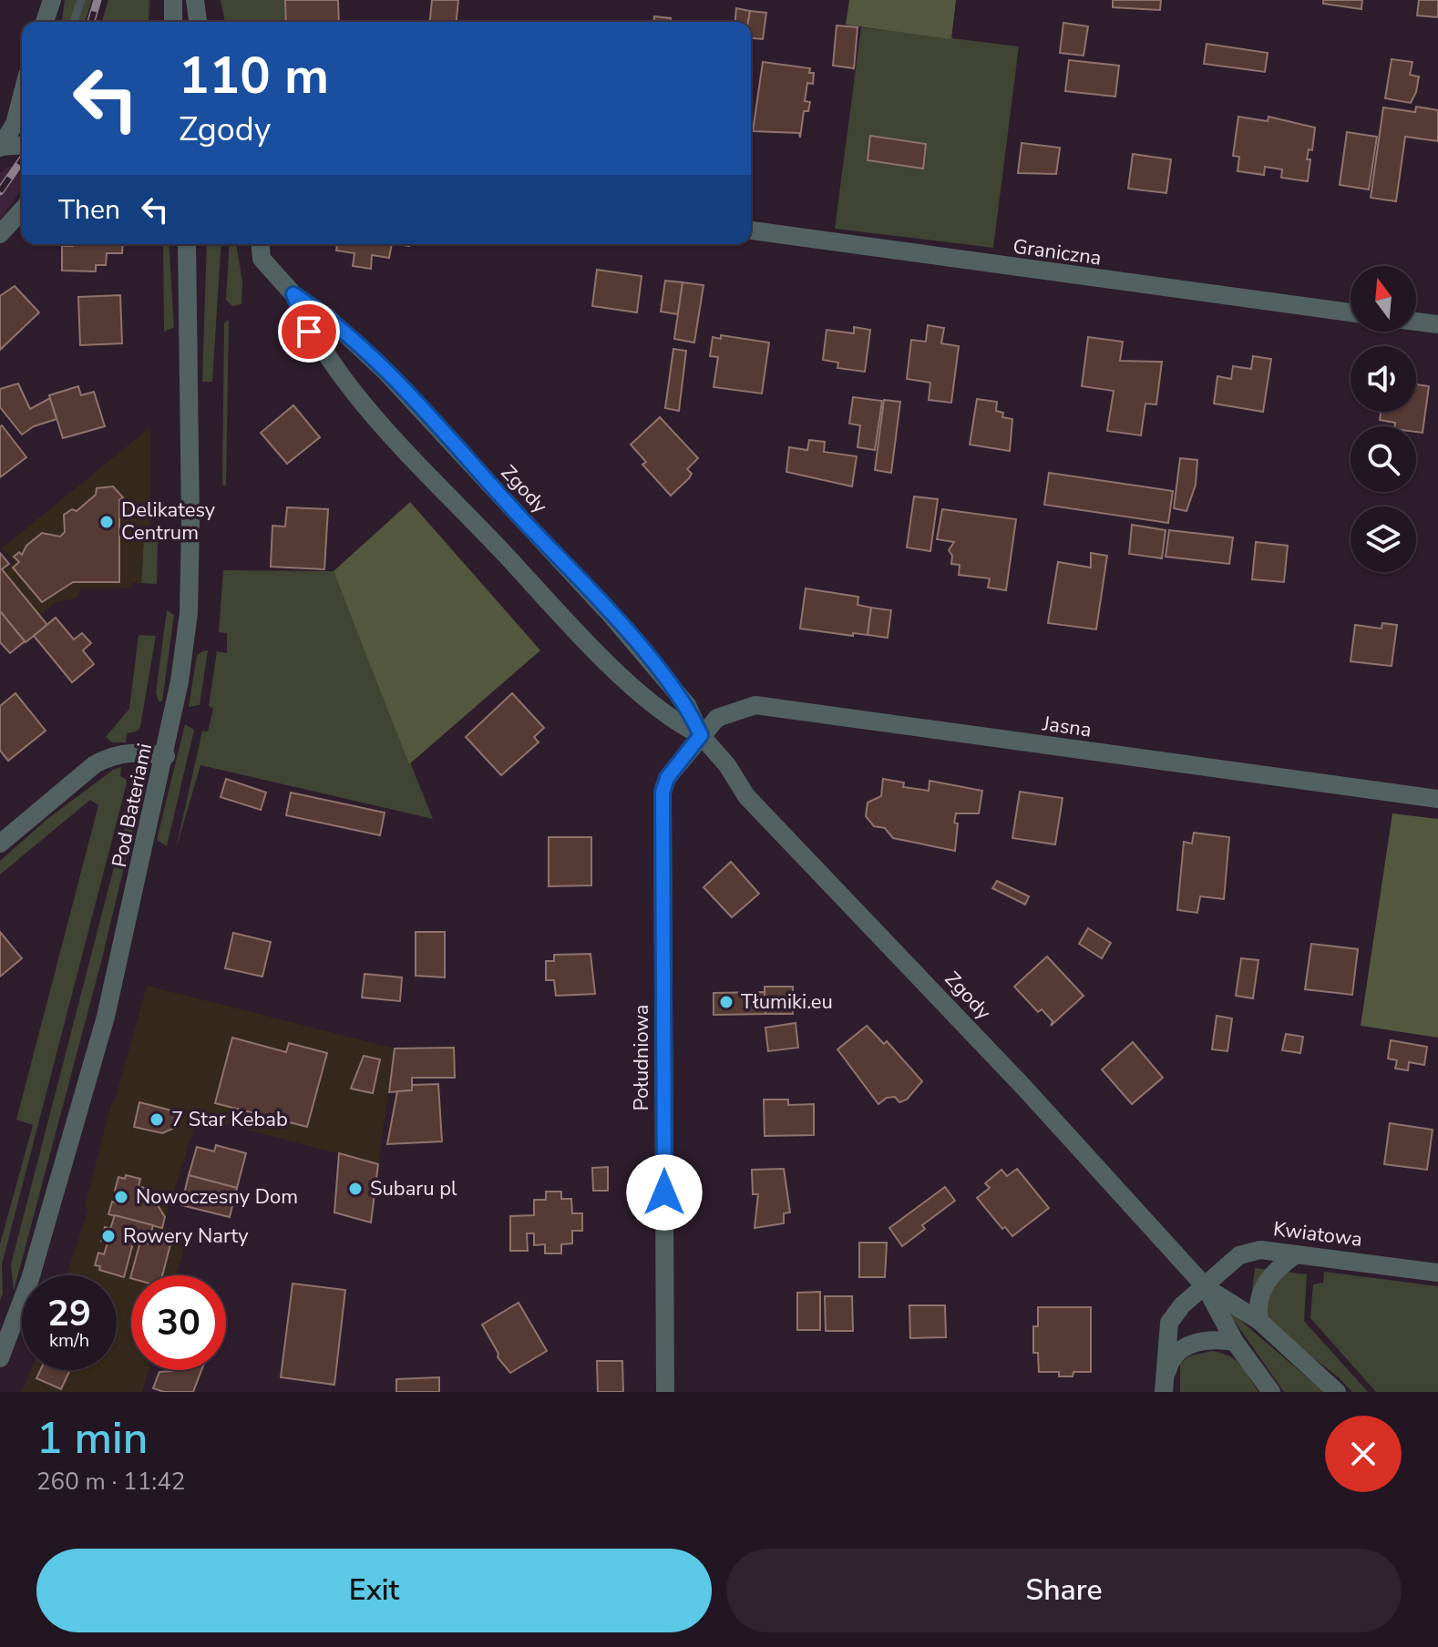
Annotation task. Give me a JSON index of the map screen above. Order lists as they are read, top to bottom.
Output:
{
  "streets": {
    "street": [
      "Graniczna",
      "Zgody",
      "Jasna",
      "Pod Bateriami",
      "Południowa",
      "Kwiatowa"
    ]
  },
  "crossings": [
    ["Zgody", "Jasna"],
    ["Zgody", "Południowa"],
    ["Zgody", "Kwiatowa"],
    ["Jasna", "Południowa"]
  ],
  "places": [
    "Delikatesy Centrum",
    "Tłumiki.eu",
    "7 Star Kebab",
    "Subaru pl",
    "Nowoczesny Dom",
    "Rowery Narty"
  ],
  "north": "top",
  "page": {
    "turn": ["110 m", "Zgody"],
    "then": "Then",
    "speed": "29 km/h",
    "limit": "30",
    "heading": ["1 min", "260 m · 11:42"],
    "buttons": ["Exit", "Share"]
  }
}
